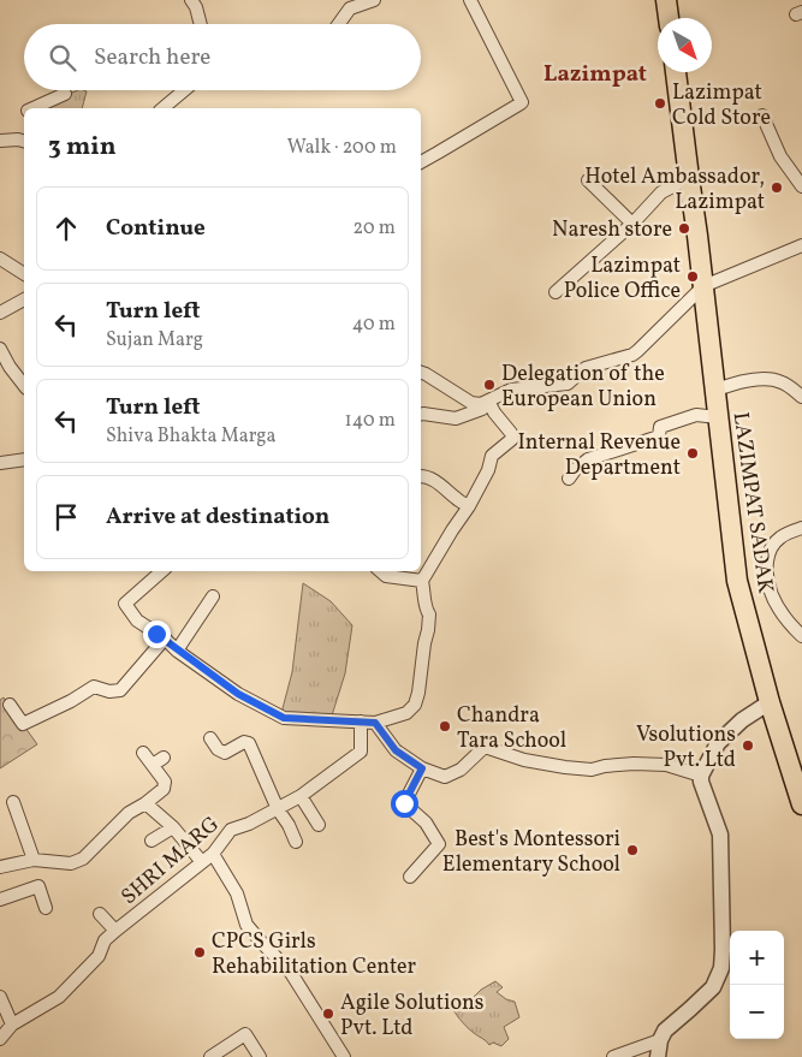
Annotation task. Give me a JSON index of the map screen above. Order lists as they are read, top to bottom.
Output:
{
  "streets": {
    "main road": ["LAZIMPAT SADAK"],
    "street": ["SHRI MARG"]
  },
  "districts": ["Lazimpat"],
  "places": [
    "Lazimpat Cold Store",
    "Hotel Ambassador, Lazimpat",
    "Naresh store",
    "Lazimpat Police Office",
    "Delegation of the European Union",
    "Internal Revenue Department",
    "Chandra Tara School",
    "Vsolutions Pvt. Ltd",
    "Best's Montessori Elementary School",
    "CPCS Girls Rehabilitation Center",
    "Agile Solutions Pvt. Ltd"
  ],
  "north": "bottom right",
  "page": {
    "search": "Search here",
    "heading": ["3 min", "Walk · 200 m"],
    "list": [
      ["Continue", "20 m"],
      ["Turn left", "Sujan Marg", "40 m"],
      ["Turn left", "Shiva Bhakta Marga", "140 m"],
      "Arrive at destination"
    ],
    "map_buttons": ["+", "−"]
  }
}
